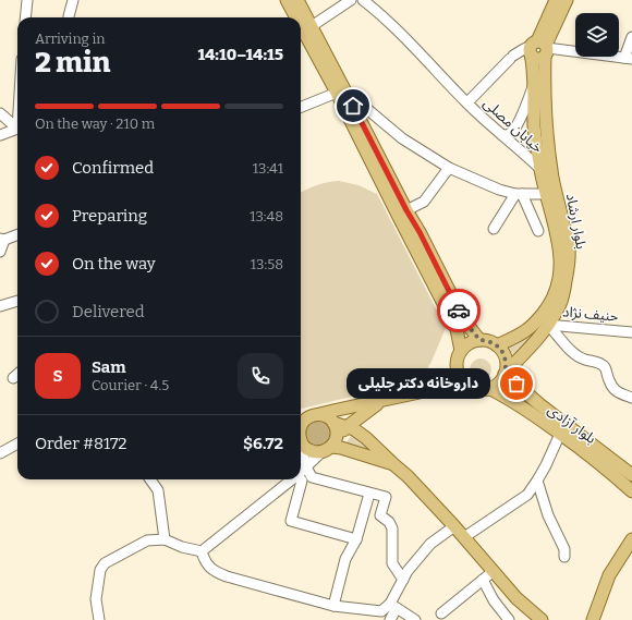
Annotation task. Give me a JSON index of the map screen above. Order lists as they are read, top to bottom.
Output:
{
  "streets": {
    "main road": ["بلوار ارشاد", "بلوار آزادی"],
    "street": ["خیابان مصلی", "حنیف نژاد"]
  },
  "crossings": [
    ["خیابان مصلی", "بلوار ارشاد"],
    ["بلوار ارشاد", "حنیف نژاد"],
    ["بلوار ارشاد", "بلوار آزادی"]
  ],
  "places": ["داروخانه دکتر جلیلی"],
  "page": {
    "heading": ["2 min", "Arriving in", "14:10–14:15"],
    "panel": [
      "Sam",
      "Courier · 4.5",
      "Order #8172",
      "$6.72"
    ],
    "bar": "On the way · 210 m",
    "list": [
      ["Confirmed", "13:41"],
      ["Preparing", "13:48"],
      ["On the way", "13:58"],
      "Delivered"
    ],
    "round": "S",
    "bubble": "داروخانه دکتر جلیلی"
  }
}
